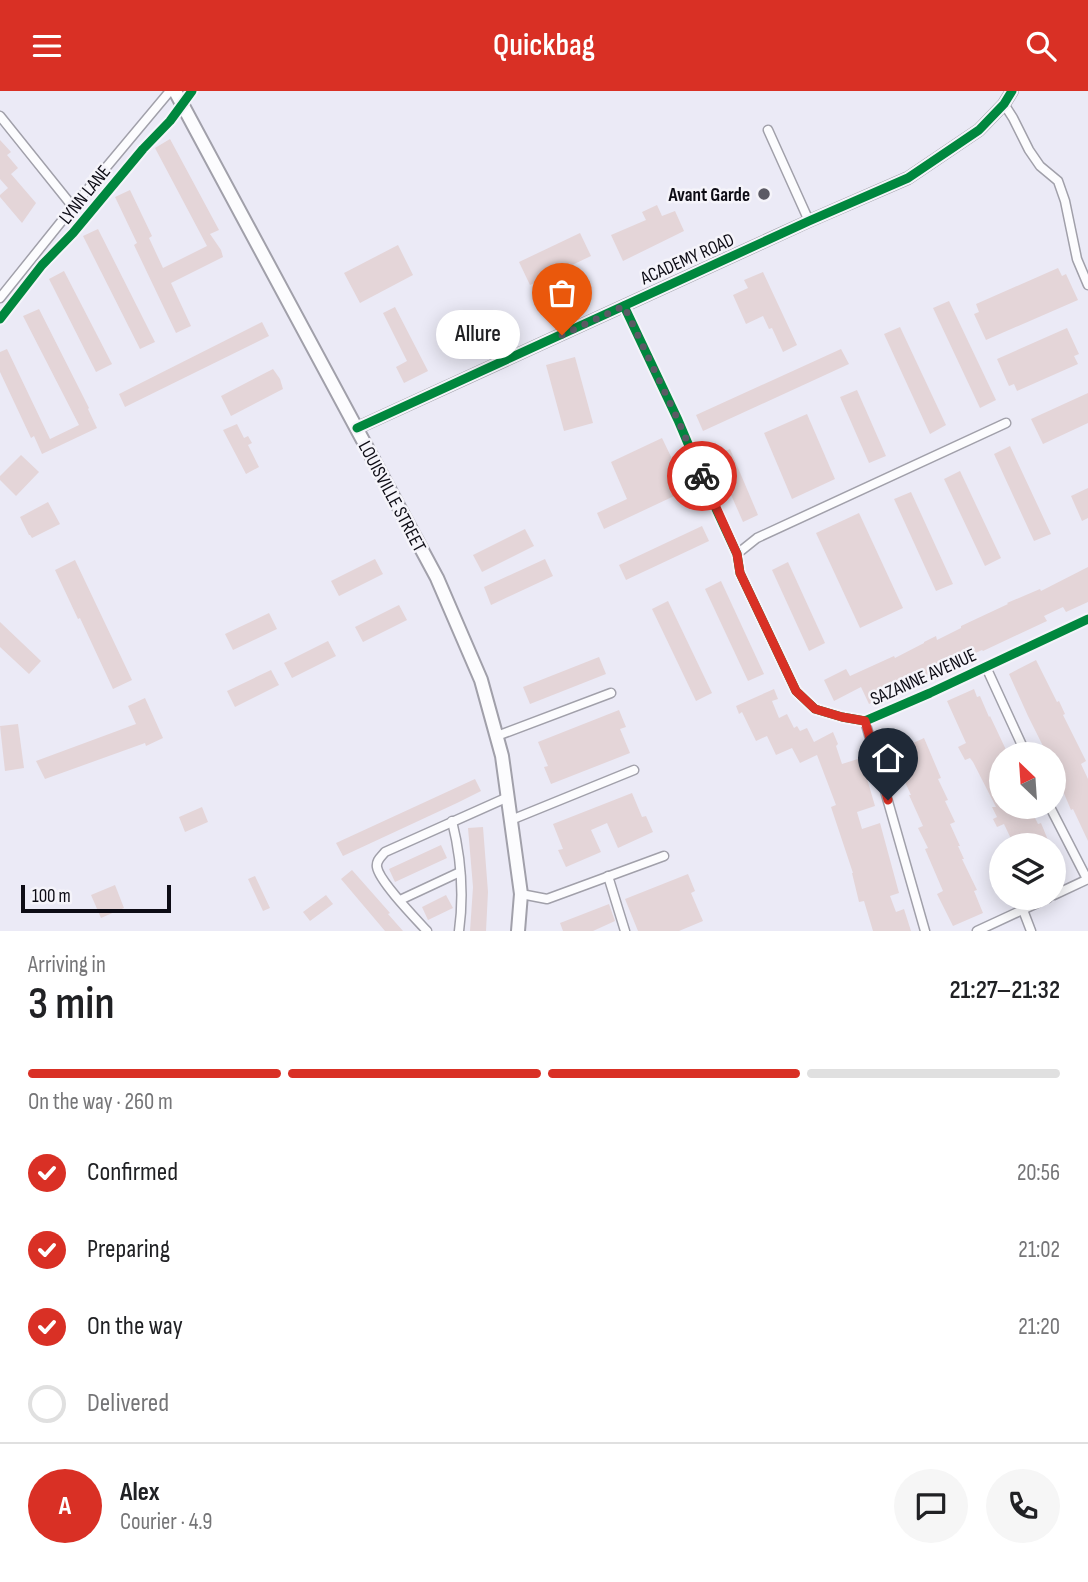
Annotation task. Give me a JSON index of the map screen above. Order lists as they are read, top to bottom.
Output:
{
  "streets": {
    "main road": ["LOUISVILLE STREET"],
    "street": ["LYNN LANE", "ACADEMY ROAD", "SAZANNE AVENUE"]
  },
  "crossings": [
    ["LYNN LANE", "LOUISVILLE STREET"],
    ["ACADEMY ROAD", "LOUISVILLE STREET"],
    ["ACADEMY ROAD", "SAZANNE AVENUE"]
  ],
  "places": ["Avant Garde", "Allure"],
  "scale_bar": "100 m",
  "north": "top left",
  "page": {
    "header": "Quickbag",
    "bubble": "Allure",
    "scale": "100 m",
    "heading": ["3 min", "Arriving in", "21:27–21:32"],
    "panel": ["Alex", "Courier · 4.9"],
    "bar": "On the way · 260 m",
    "list": [
      ["Confirmed", "20:56"],
      ["Preparing", "21:02"],
      ["On the way", "21:20"],
      "Delivered"
    ],
    "round": "A"
  }
}
